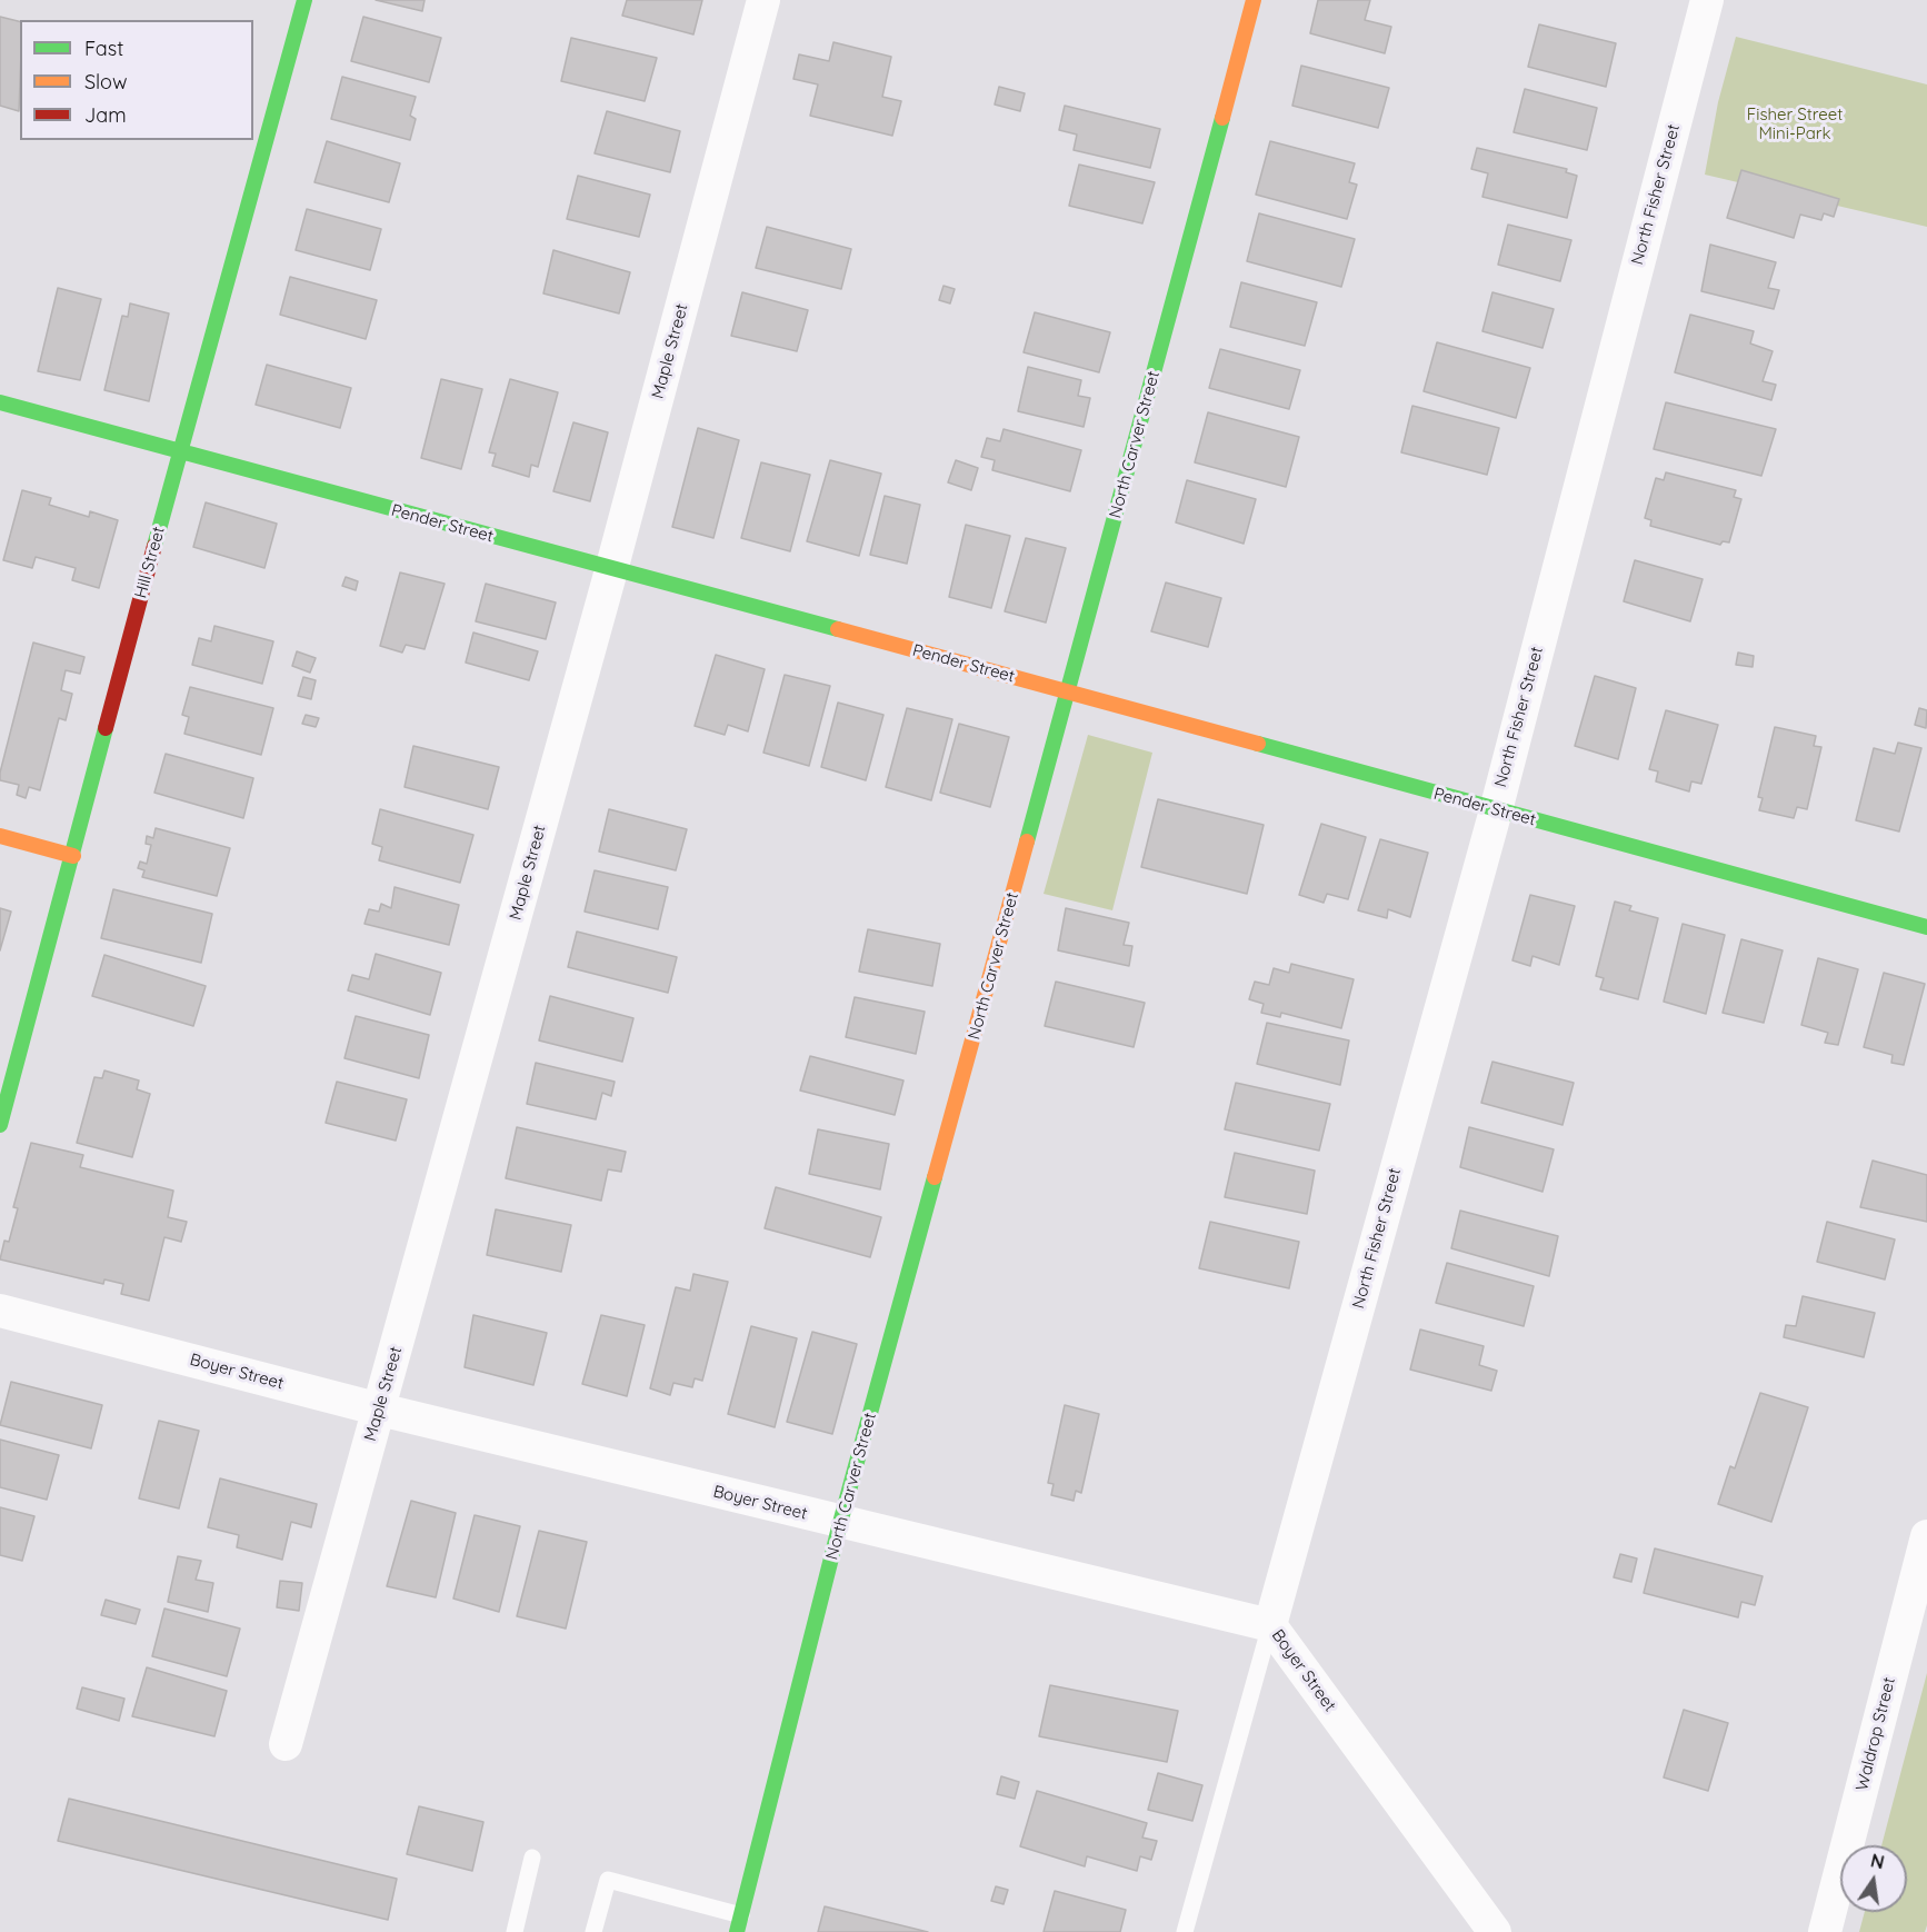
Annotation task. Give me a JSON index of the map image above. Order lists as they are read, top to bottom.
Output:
{
  "streets": {
    "street": [
      "North Fisher Street",
      "Maple Street",
      "North Carver Street",
      "Pender Street",
      "Hill Street",
      "Boyer Street",
      "Waldrop Street"
    ]
  },
  "crossings": [
    ["North Fisher Street", "Pender Street"],
    ["North Fisher Street", "Boyer Street"],
    ["Maple Street", "Pender Street"],
    ["Maple Street", "Boyer Street"],
    ["North Carver Street", "Pender Street"],
    ["North Carver Street", "Boyer Street"],
    ["Pender Street", "Hill Street"]
  ],
  "parks": ["Fisher Street Mini-Park"],
  "legend": ["Fast", "Slow", "Jam"],
  "north": "top"
}
